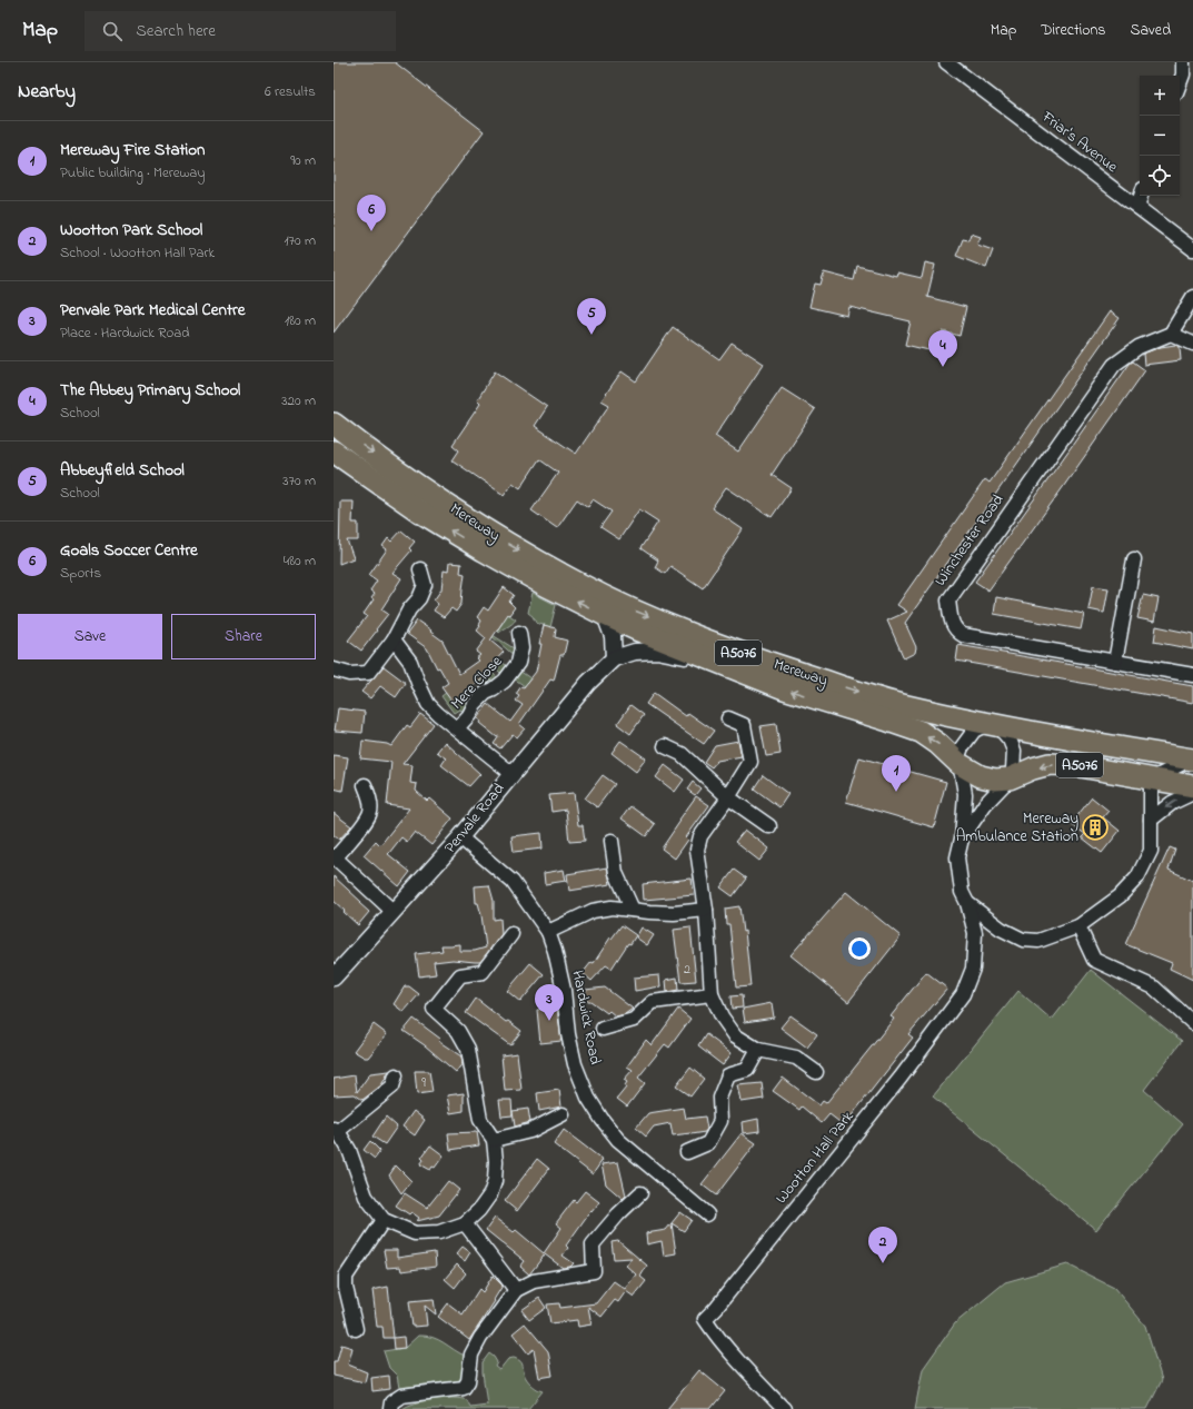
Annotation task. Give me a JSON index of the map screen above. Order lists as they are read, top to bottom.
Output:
{
  "streets": {
    "highway": ["Mereway", "A5076"],
    "street": [
      "Friar's Avenue",
      "Winchester Road",
      "Mere Close",
      "Penvale Road",
      "Hardwick Road",
      "Wootton Hall Park"
    ]
  },
  "crossings": [
    ["Penvale Road", "Hardwick Road"]
  ],
  "places": {
    "building": ["Mereway Ambulance Station"]
  },
  "house_numbers": ["2", "9"],
  "page": {
    "header": "Map",
    "search": "Search here",
    "nav": ["Map", "Directions", "Saved"],
    "heading": ["Nearby", "6 results"],
    "map_buttons": ["+", "−"],
    "list": [
      {
        "mark": "1",
        "name": "Mereway Fire Station",
        "note": "Public building · Mereway",
        "value": "90 m"
      },
      {
        "mark": "2",
        "name": "Wootton Park School",
        "note": "School · Wootton Hall Park",
        "value": "170 m"
      },
      {
        "mark": "3",
        "name": "Penvale Park Medical Centre",
        "note": "Place · Hardwick Road",
        "value": "180 m"
      },
      {
        "mark": "4",
        "name": "The Abbey Primary School",
        "note": "School",
        "value": "320 m"
      },
      {
        "mark": "5",
        "name": "Abbeyfield School",
        "note": "School",
        "value": "370 m"
      },
      {
        "mark": "6",
        "name": "Goals Soccer Centre",
        "note": "Sports",
        "value": "480 m"
      }
    ],
    "pins": [
      "6",
      "5",
      "4",
      "1",
      "3",
      "2"
    ],
    "buttons": ["Save", "Share"]
  }
}
